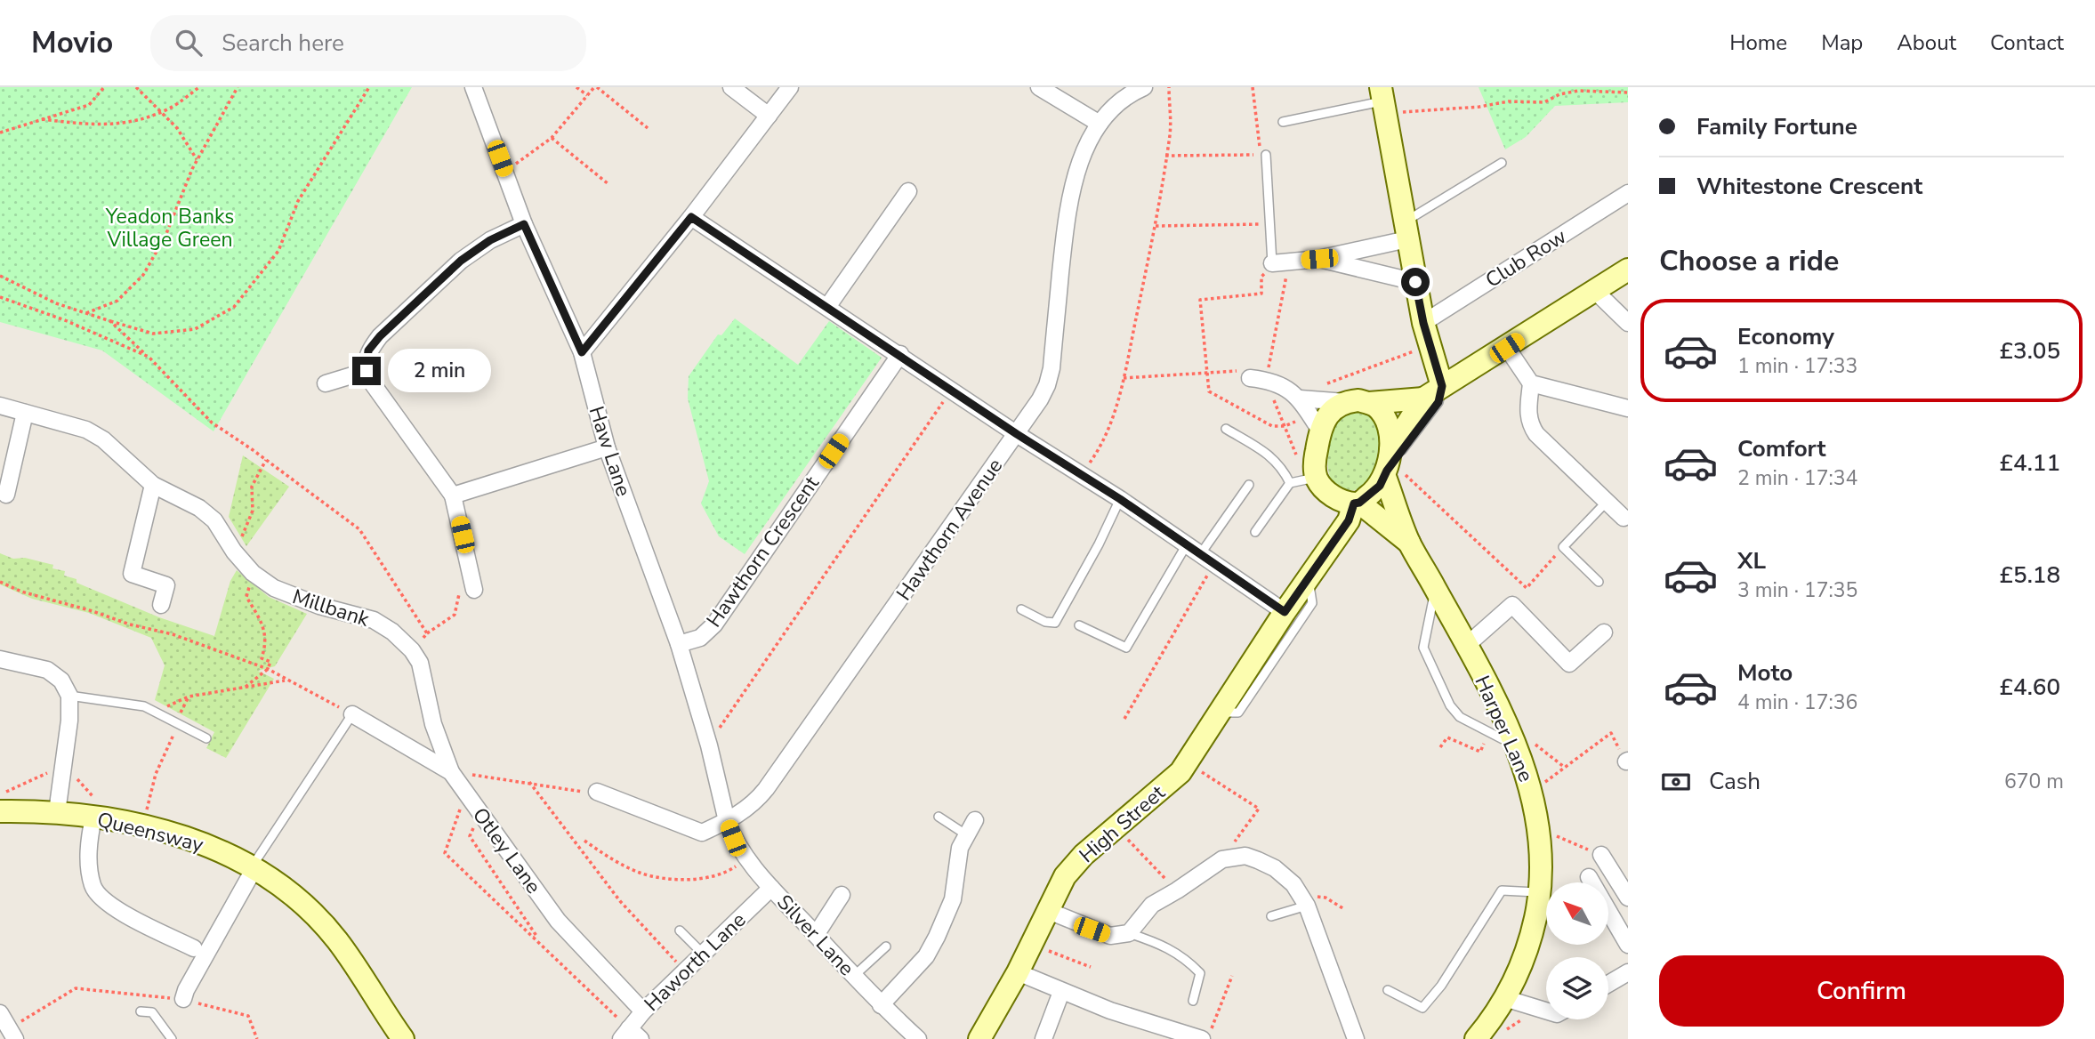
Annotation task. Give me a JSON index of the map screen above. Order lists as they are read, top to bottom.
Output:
{
  "streets": {
    "street": [
      "Club Row",
      "Haw Lane",
      "Hawthorn Avenue",
      "Hawthorn Crescent",
      "Millbank",
      "Harper Lane",
      "High Street",
      "Queensway",
      "Otley Lane",
      "Silver Lane",
      "Haworth Lane"
    ]
  },
  "crossings": [
    ["Haw Lane", "Hawthorn Avenue"],
    ["Haw Lane", "Hawthorn Crescent"],
    ["Haw Lane", "Silver Lane"],
    ["Hawthorn Avenue", "Silver Lane"],
    ["Millbank", "Otley Lane"],
    ["Harper Lane", "High Street"],
    ["Otley Lane", "Haworth Lane"],
    ["Silver Lane", "Haworth Lane"]
  ],
  "parks": ["Yeadon Banks Village Green"],
  "north": "top left",
  "page": {
    "header": "Movio",
    "search": "Search here",
    "nav": [
      "Home",
      "Map",
      "About",
      "Contact"
    ],
    "banner": ["Family Fortune", "Whitestone Crescent"],
    "heading": "Choose a ride",
    "list": [
      {
        "name": "Economy",
        "note": "1 min · 17:33",
        "value": "£3.05"
      },
      {
        "name": "Comfort",
        "note": "2 min · 17:34",
        "value": "£4.11"
      },
      {
        "name": "XL",
        "note": "3 min · 17:35",
        "value": "£5.18"
      },
      {
        "name": "Moto",
        "note": "4 min · 17:36",
        "value": "£4.60"
      }
    ],
    "bubble": "2 min",
    "pay": ["Cash", "670 m"],
    "buttons": "Confirm"
  }
}
